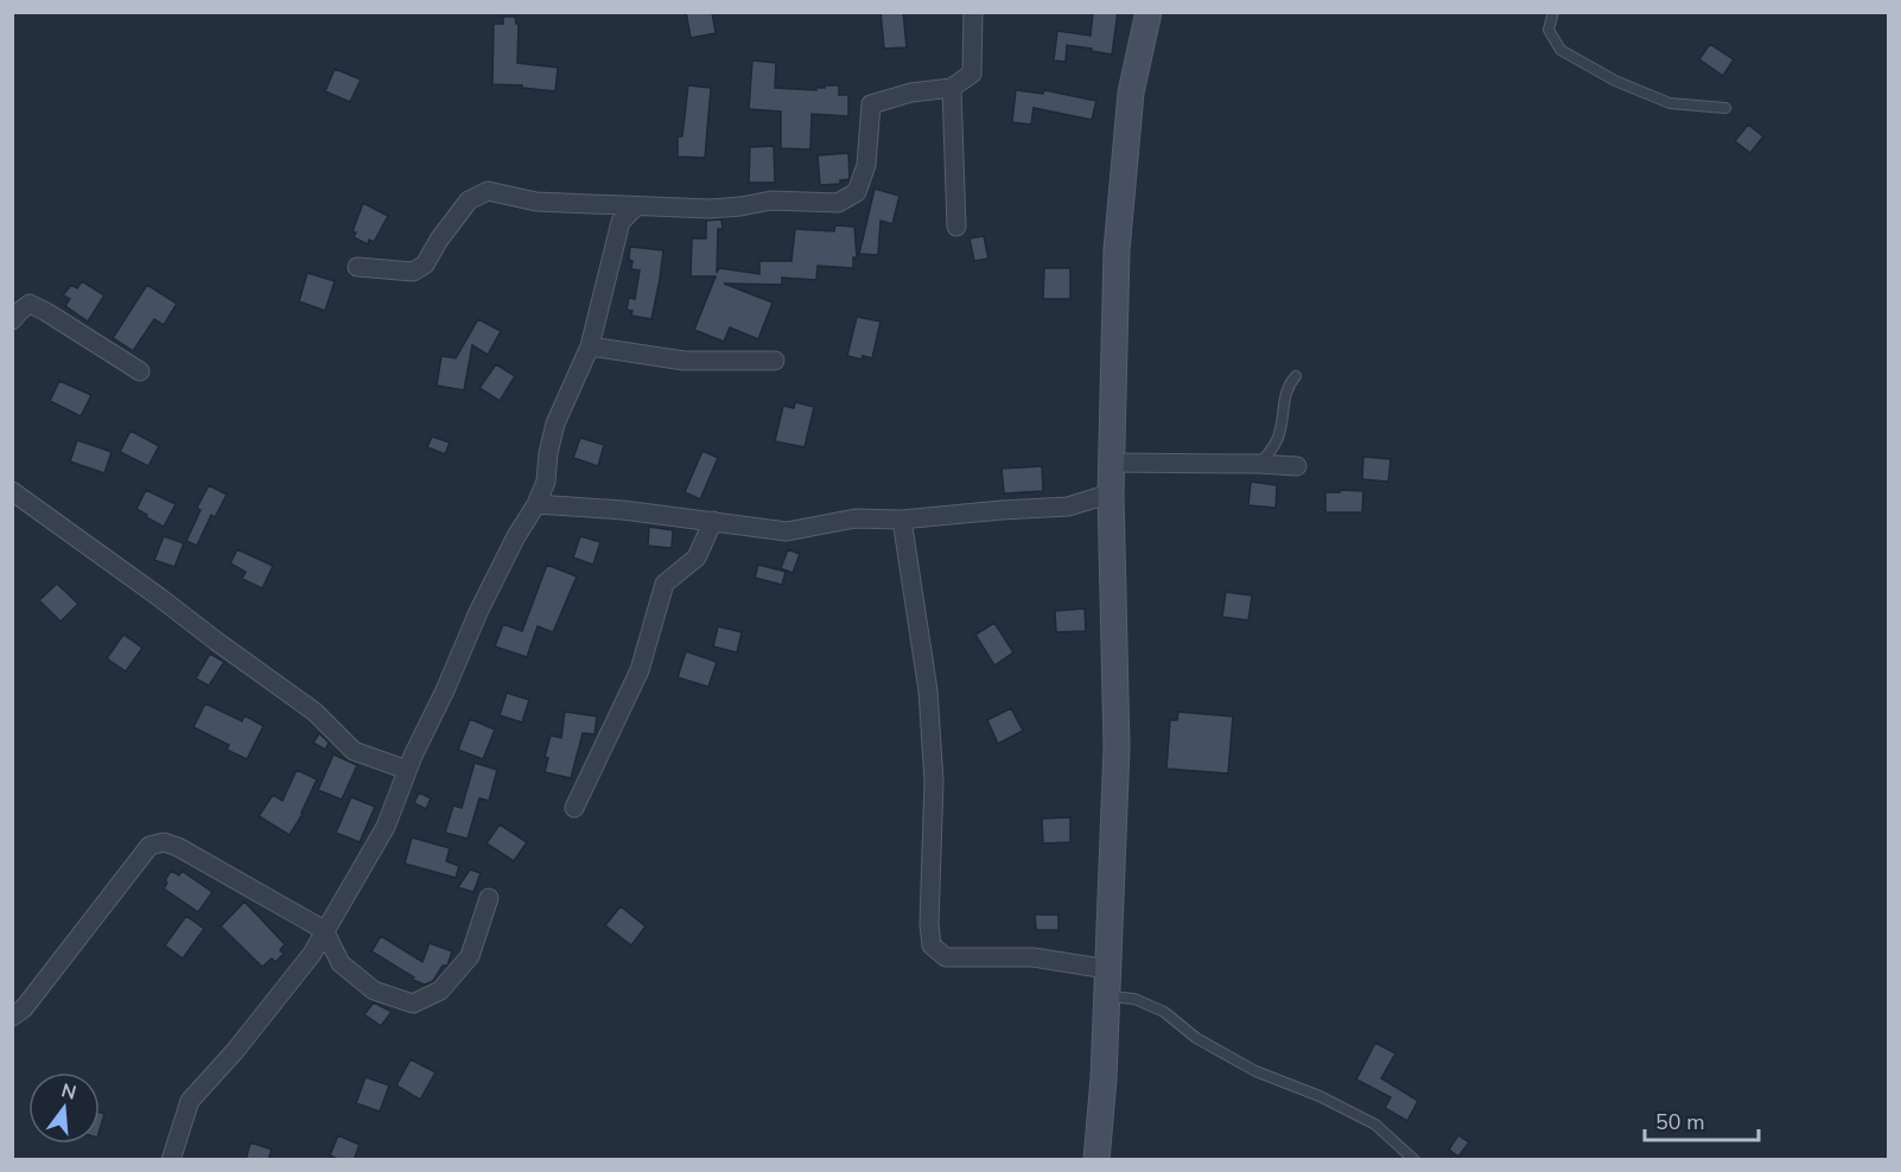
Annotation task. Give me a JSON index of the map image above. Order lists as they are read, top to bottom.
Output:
{
  "scale_bar": "50 m",
  "north": "top"
}
